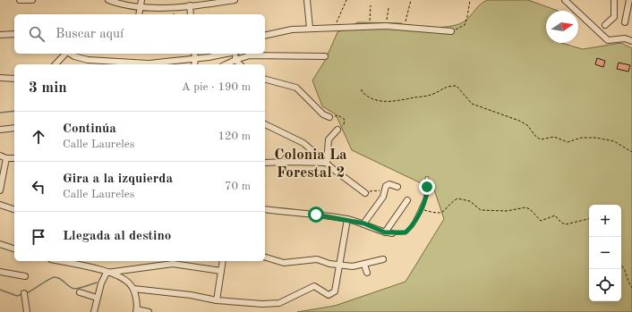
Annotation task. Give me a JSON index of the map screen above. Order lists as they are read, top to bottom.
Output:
{
  "districts": ["Colonia La Forestal 2"],
  "north": "right",
  "page": {
    "search": "Buscar aquí",
    "heading": ["3 min", "A pie · 190 m"],
    "list": [
      ["Continúa", "Calle Laureles", "120 m"],
      ["Gira a la izquierda", "Calle Laureles", "70 m"],
      "Llegada al destino"
    ],
    "map_buttons": ["+", "−"]
  }
}
